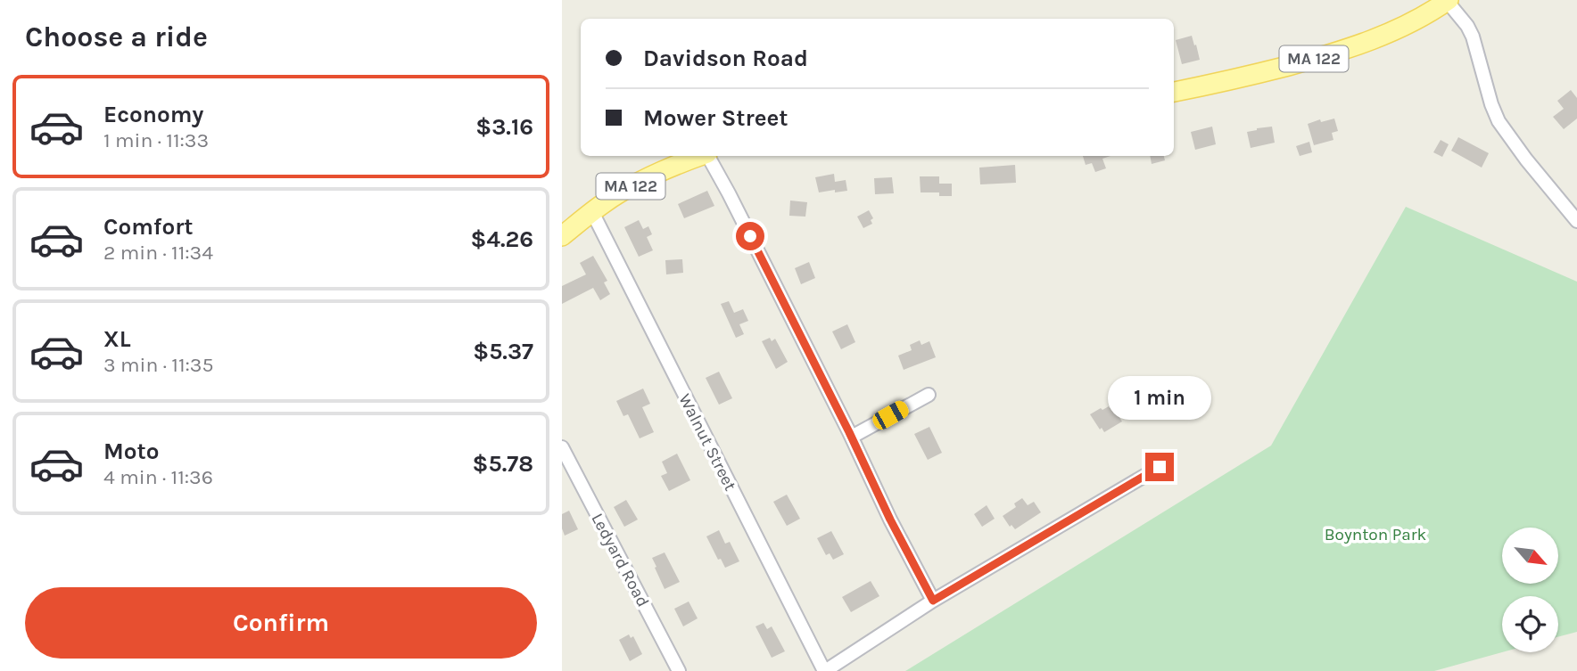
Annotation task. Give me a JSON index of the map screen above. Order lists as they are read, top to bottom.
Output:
{
  "streets": {
    "main road": ["MA 122"],
    "street": ["Walnut Street", "Ledyard Road"]
  },
  "crossings": [
    ["MA 122", "Walnut Street"]
  ],
  "parks": ["Boynton Park"],
  "north": "bottom right",
  "page": {
    "heading": "Choose a ride",
    "banner": ["Davidson Road", "Mower Street"],
    "list": [
      {
        "name": "Economy",
        "note": "1 min · 11:33",
        "value": "$3.16"
      },
      {
        "name": "Comfort",
        "note": "2 min · 11:34",
        "value": "$4.26"
      },
      {
        "name": "XL",
        "note": "3 min · 11:35",
        "value": "$5.37"
      },
      {
        "name": "Moto",
        "note": "4 min · 11:36",
        "value": "$5.78"
      }
    ],
    "bubble": "1 min",
    "buttons": "Confirm"
  }
}
